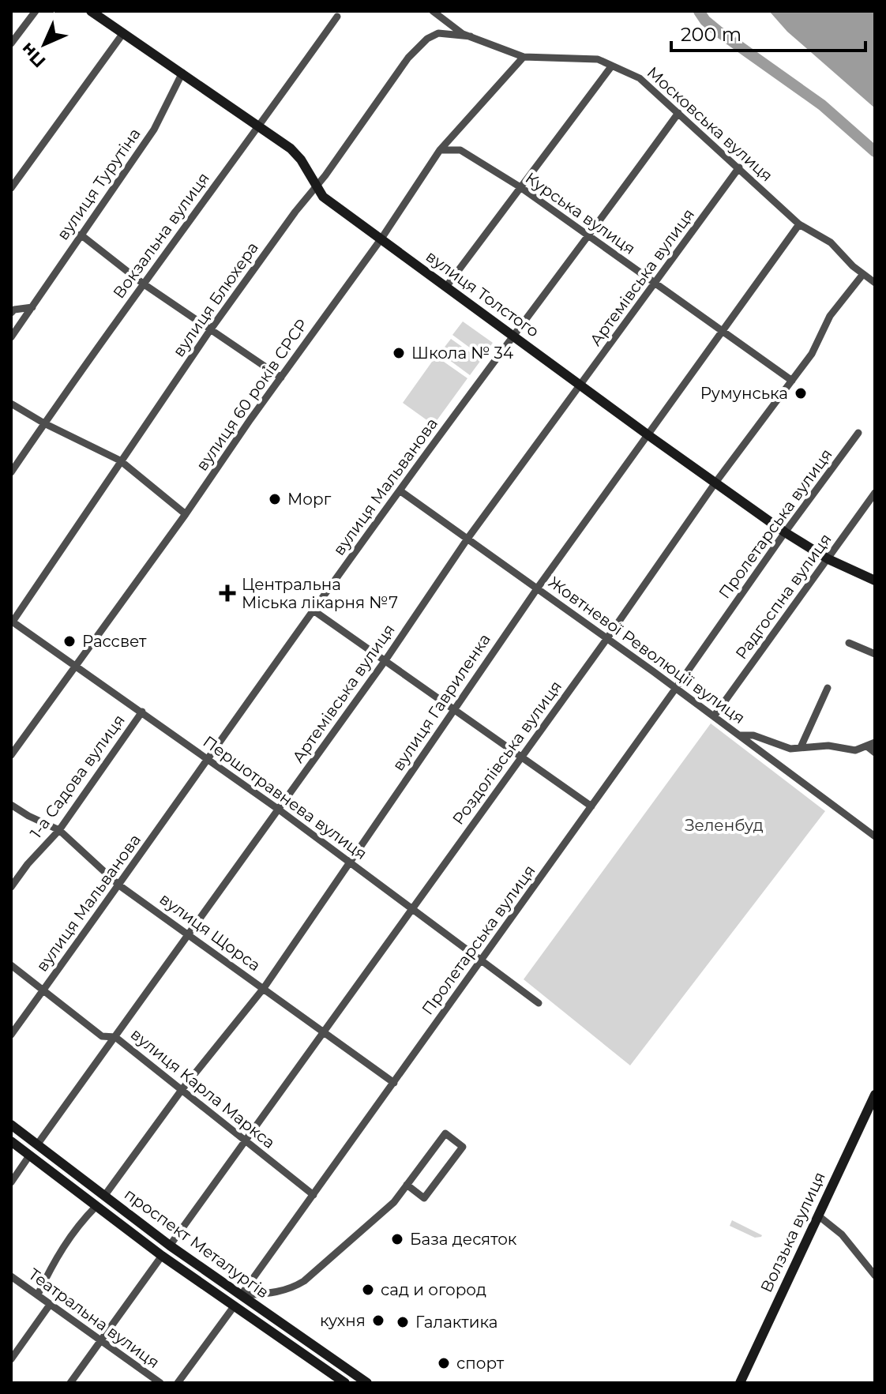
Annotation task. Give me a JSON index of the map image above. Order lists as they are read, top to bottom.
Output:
{
  "streets": {
    "street": [
      "Московська вулиця",
      "вулиця Турутіна",
      "Курська вулиця",
      "Вокзальна вулиця",
      "Артемівська вулиця",
      "вулиця Толстого",
      "вулиця Блюхера",
      "вулиця 60 років СРСР",
      "вулиця Мальванова",
      "Пролетарська вулиця",
      "Радгоспна вулиця",
      "Жовтневої Революції вулиця",
      "вулиця Гавриленка",
      "Роздолівська вулиця",
      "1-а Садова вулиця",
      "Першотравнева вулиця",
      "вулиця Щорса",
      "вулиця Карла Маркса",
      "Волзька вулиця",
      "проспект Металургів",
      "Театральна вулиця"
    ]
  },
  "crossings": [
    ["Московська вулиця", "Артемівська вулиця"],
    ["Московська вулиця", "вулиця Блюхера"],
    ["Московська вулиця", "вулиця 60 років СРСР"],
    ["Московська вулиця", "вулиця Мальванова"],
    ["Московська вулиця", "вулиця Гавриленка"],
    ["Московська вулиця", "Роздолівська вулиця"],
    ["вулиця Турутіна", "вулиця Толстого"],
    ["Курська вулиця", "Артемівська вулиця"],
    ["Курська вулиця", "вулиця 60 років СРСР"],
    ["Курська вулиця", "вулиця Мальванова"],
    ["Курська вулиця", "вулиця Гавриленка"],
    ["Курська вулиця", "Роздолівська вулиця"],
    ["Вокзальна вулиця", "вулиця Толстого"],
    ["Артемівська вулиця", "вулиця Толстого"],
    ["Артемівська вулиця", "Жовтневої Революції вулиця"],
    ["Артемівська вулиця", "Першотравнева вулиця"],
    ["Артемівська вулиця", "вулиця Щорса"],
    ["Артемівська вулиця", "вулиця Карла Маркса"],
    ["Артемівська вулиця", "проспект Металургів"],
    ["вулиця Толстого", "вулиця Блюхера"],
    ["вулиця Толстого", "вулиця 60 років СРСР"],
    ["вулиця Толстого", "вулиця Мальванова"],
    ["вулиця Толстого", "Пролетарська вулиця"],
    ["вулиця Толстого", "Радгоспна вулиця"],
    ["вулиця Толстого", "вулиця Гавриленка"],
    ["вулиця Толстого", "Роздолівська вулиця"],
    ["вулиця Блюхера", "Першотравнева вулиця"],
    ["вулиця 60 років СРСР", "Першотравнева вулиця"],
    ["вулиця Мальванова", "Жовтневої Революції вулиця"],
    ["вулиця Мальванова", "Першотравнева вулиця"],
    ["вулиця Мальванова", "вулиця Щорса"],
    ["вулиця Мальванова", "вулиця Карла Маркса"],
    ["Пролетарська вулиця", "Жовтневої Революції вулиця"],
    ["Пролетарська вулиця", "Першотравнева вулиця"],
    ["Пролетарська вулиця", "вулиця Щорса"],
    ["Пролетарська вулиця", "вулиця Карла Маркса"],
    ["Пролетарська вулиця", "проспект Металургів"],
    ["Радгоспна вулиця", "Жовтневої Революції вулиця"],
    ["Жовтневої Революції вулиця", "вулиця Гавриленка"],
    ["Жовтневої Революції вулиця", "Роздолівська вулиця"],
    ["вулиця Гавриленка", "Першотравнева вулиця"],
    ["вулиця Гавриленка", "вулиця Щорса"],
    ["вулиця Гавриленка", "вулиця Карла Маркса"],
    ["вулиця Гавриленка", "проспект Металургів"],
    ["Роздолівська вулиця", "Першотравнева вулиця"],
    ["Роздолівська вулиця", "вулиця Щорса"],
    ["Роздолівська вулиця", "вулиця Карла Маркса"],
    ["Роздолівська вулиця", "проспект Металургів"],
    ["1-а Садова вулиця", "Першотравнева вулиця"],
    ["1-а Садова вулиця", "вулиця Щорса"]
  ],
  "parks": ["Зеленбуд"],
  "places": {
    "other": [
      "Школа № 34",
      "Румунська",
      "Морг",
      "Рассвет",
      "База десяток",
      "сад и огород",
      "кухня",
      "Галактика",
      "спорт"
    ],
    "health": ["Центральна Міська лікарня №7"]
  },
  "scale_bar": "200 m",
  "north": "bottom left"
}
